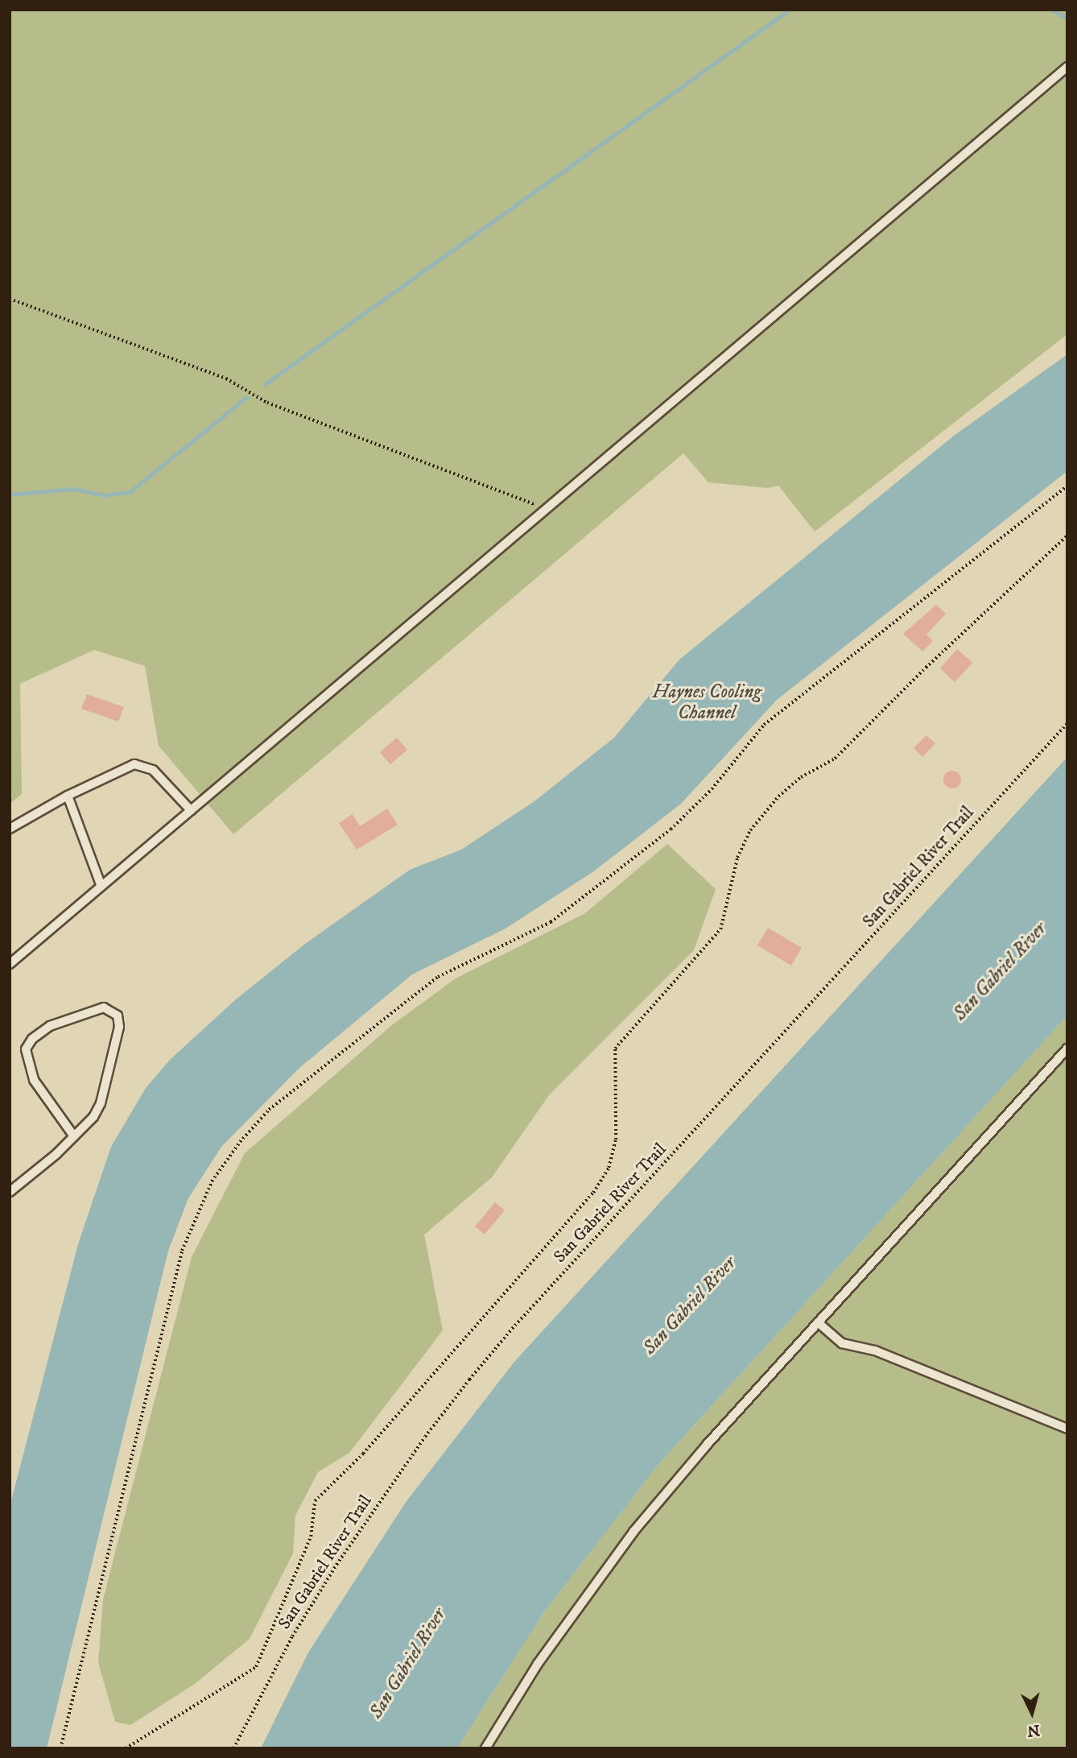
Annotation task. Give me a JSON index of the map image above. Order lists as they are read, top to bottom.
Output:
{
  "streets": {
    "path": ["San Gabriel River Trail"]
  },
  "water": ["Haynes Cooling Channel", "San Gabriel River"],
  "north": "bottom"
}
